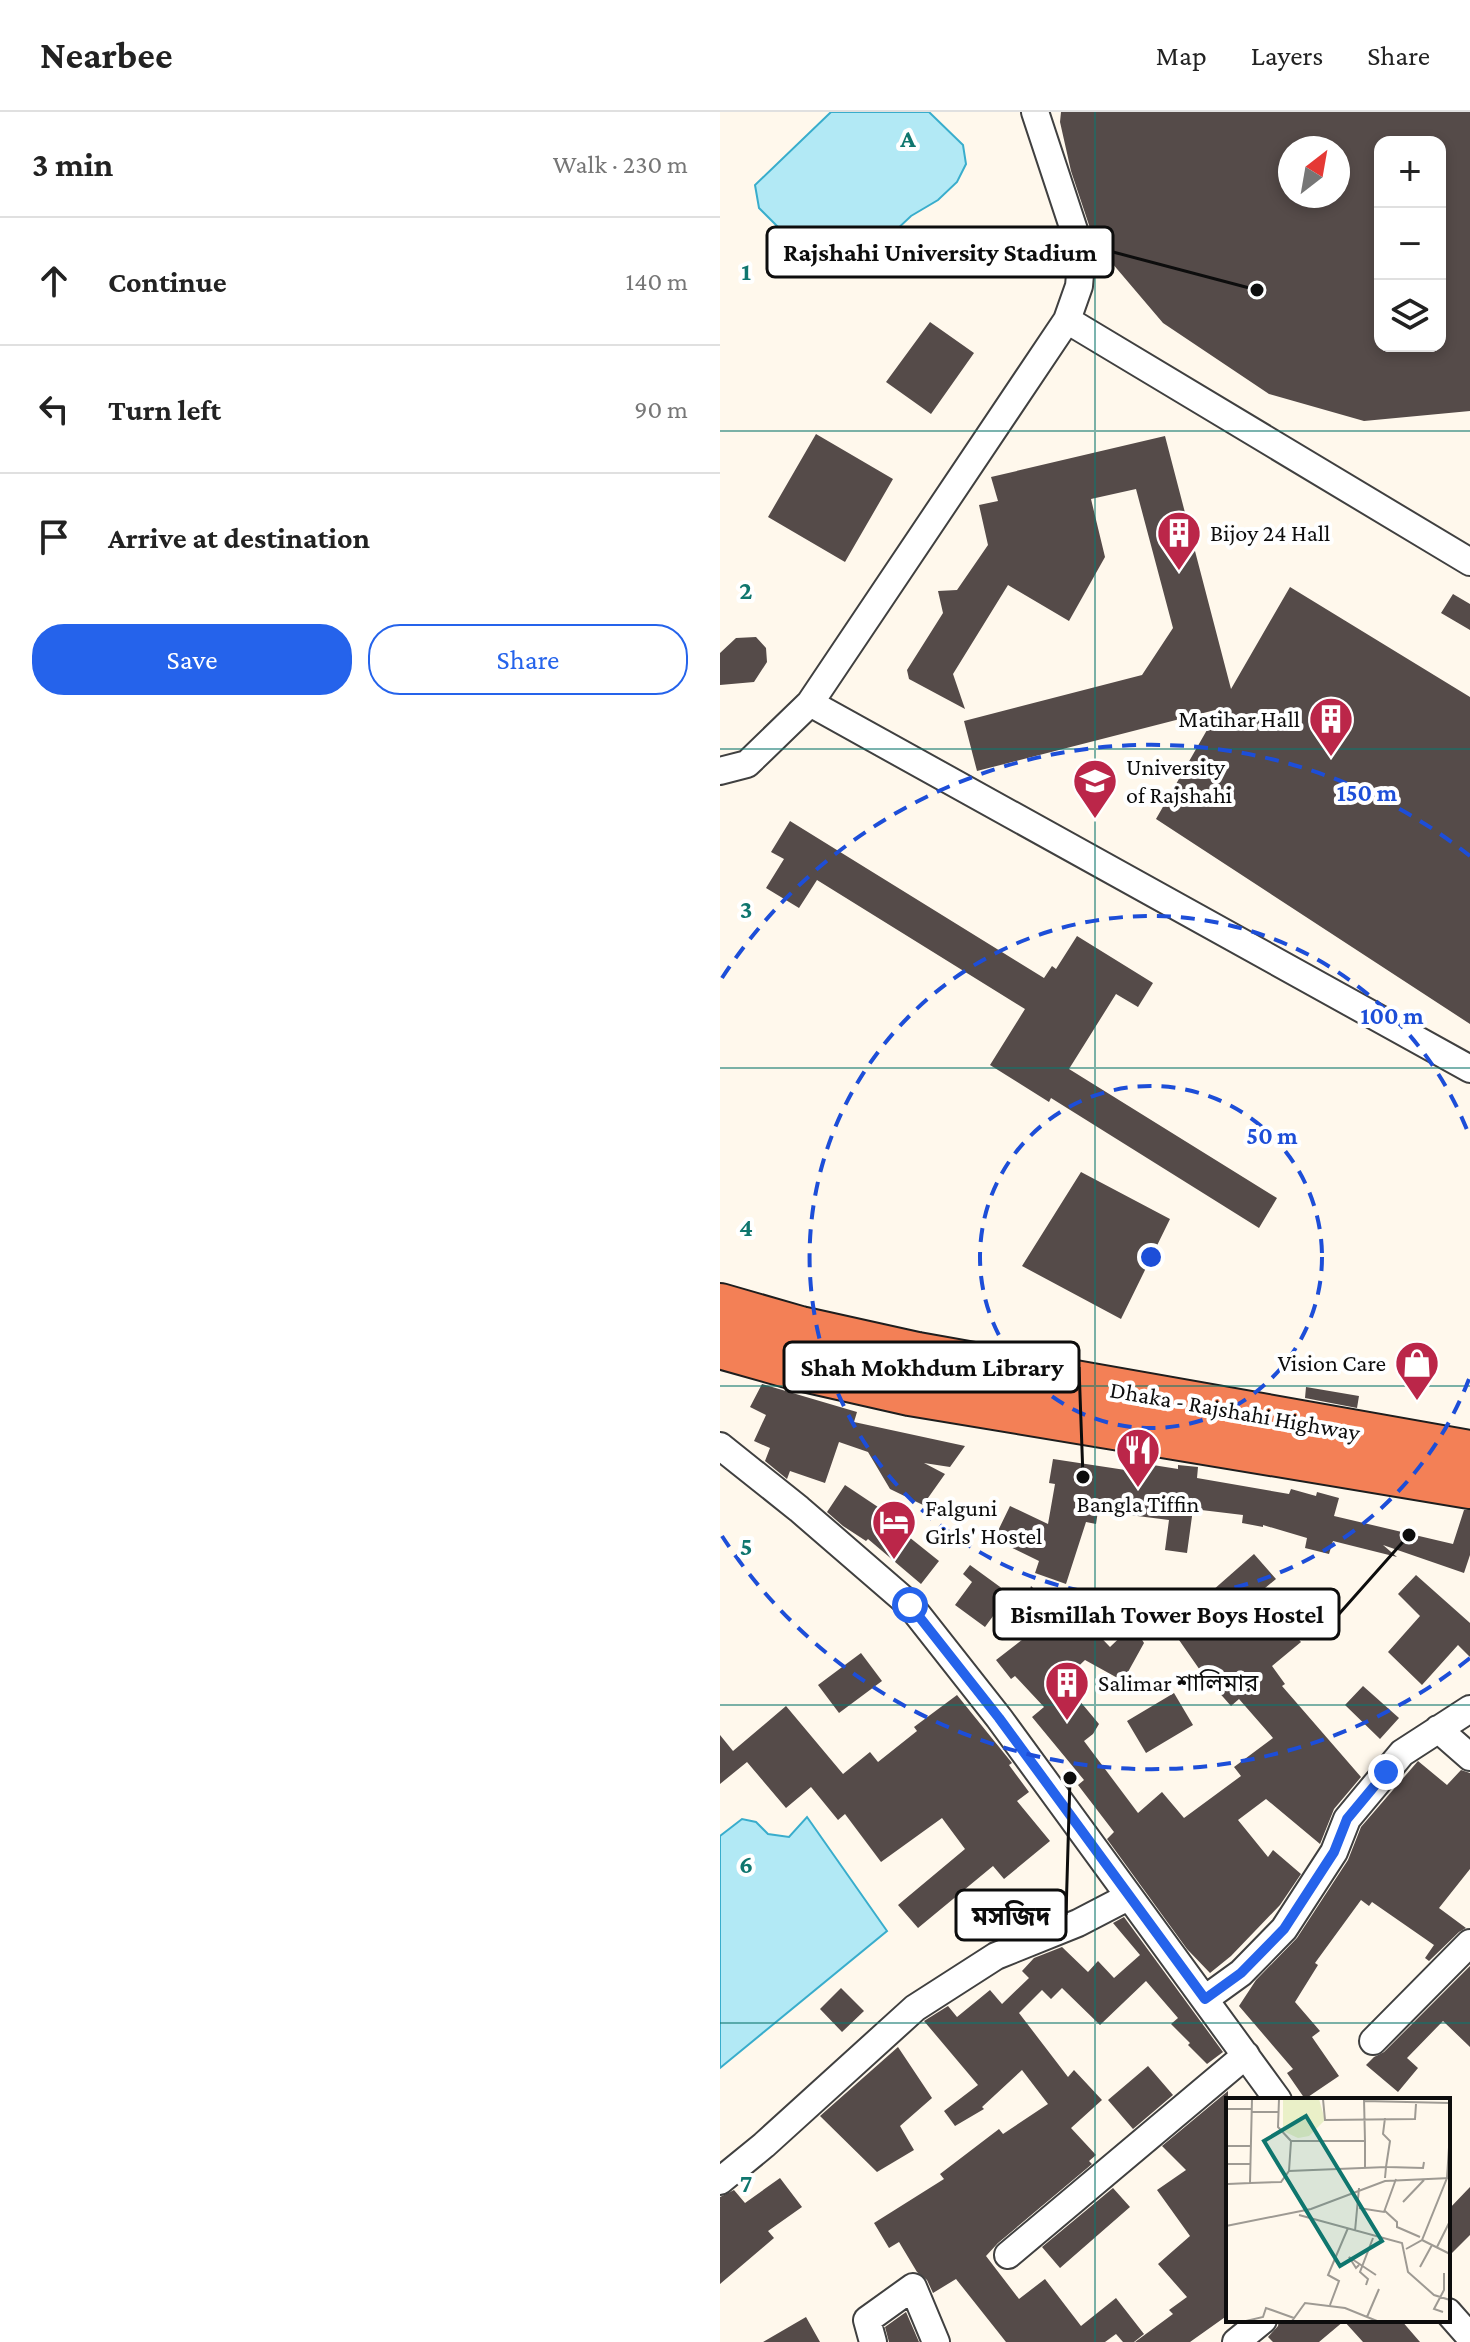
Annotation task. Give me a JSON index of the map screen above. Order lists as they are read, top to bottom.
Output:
{
  "streets": {
    "highway": ["Dhaka - Rajshahi Highway"]
  },
  "places": {
    "other": [
      "Rajshahi University Stadium",
      "Shah Mokhdum Library",
      "Bismillah Tower Boys Hostel",
      "মসজিদ"
    ],
    "building": ["Bijoy 24 Hall", "Matihar Hall", "Salimar শালিমার"],
    "school or university": ["University of Rajshahi"],
    "shop": ["Vision Care"],
    "restaurant": ["Bangla Tiffin"],
    "hotel": ["Falguni Girls' Hostel"]
  },
  "north": "top right",
  "page": {
    "header": "Nearbee",
    "nav": ["Map", "Layers", "Share"],
    "heading": ["3 min", "Walk · 230 m"],
    "map_buttons": ["+", "−"],
    "list": [
      ["Continue", "140 m"],
      ["Turn left", "90 m"],
      "Arrive at destination"
    ],
    "buttons": ["Save", "Share"]
  },
  "grid": {
    "columns": ["A"],
    "rows": [
      "1",
      "2",
      "3",
      "4",
      "5",
      "6",
      "7"
    ]
  },
  "rings": ["150 m", "100 m", "50 m"]
}
